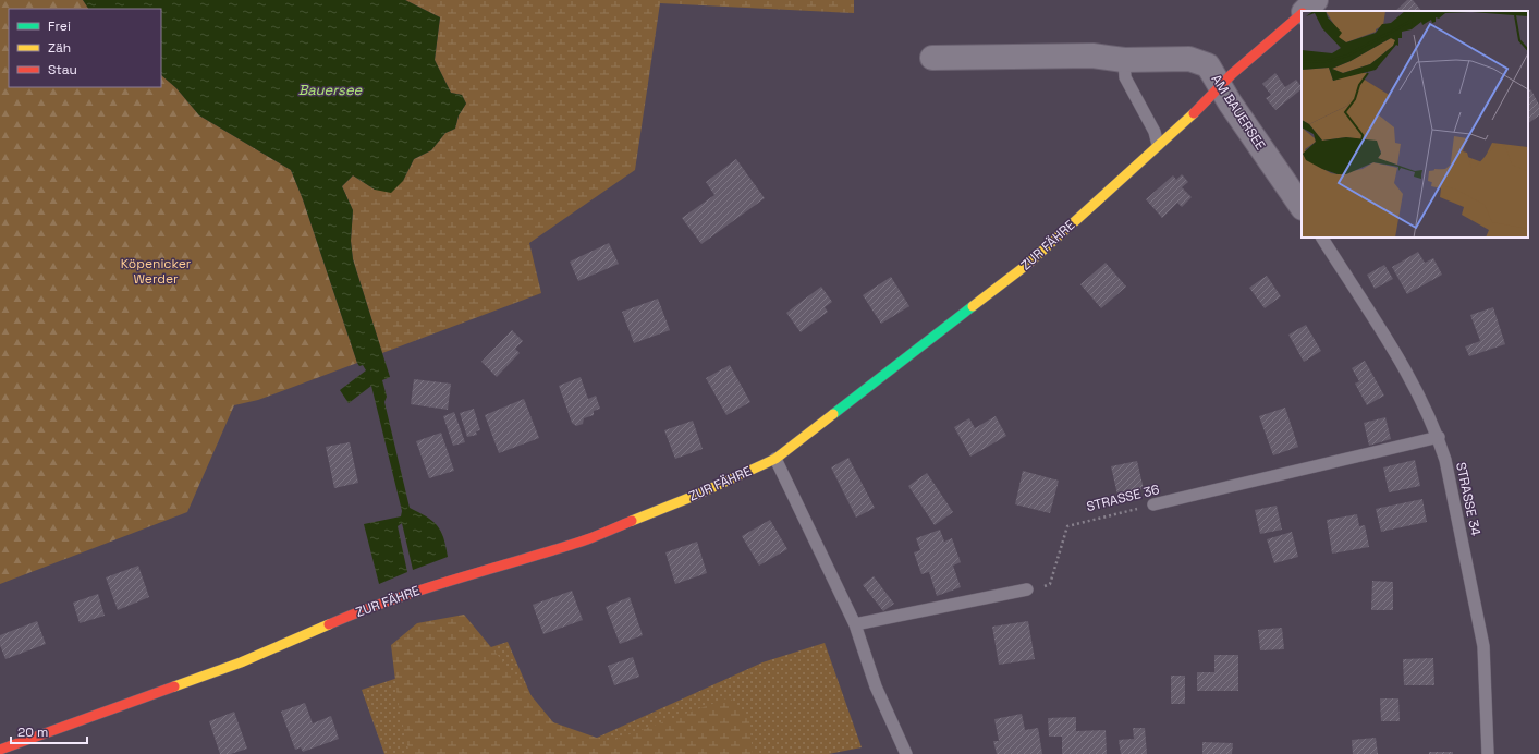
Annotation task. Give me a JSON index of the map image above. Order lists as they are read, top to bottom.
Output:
{
  "streets": {
    "street": ["AM BAUERSEE", "ZUR FÄHRE"],
    "lane": ["STRASSE 36", "STRASSE 34"]
  },
  "crossings": [
    ["AM BAUERSEE", "ZUR FÄHRE"],
    ["STRASSE 36", "STRASSE 34"]
  ],
  "water": ["Bauersee"],
  "parks": ["Köpenicker Werder"],
  "legend": ["Frei", "Zäh", "Stau"],
  "scale_bar": "20 m"
}
